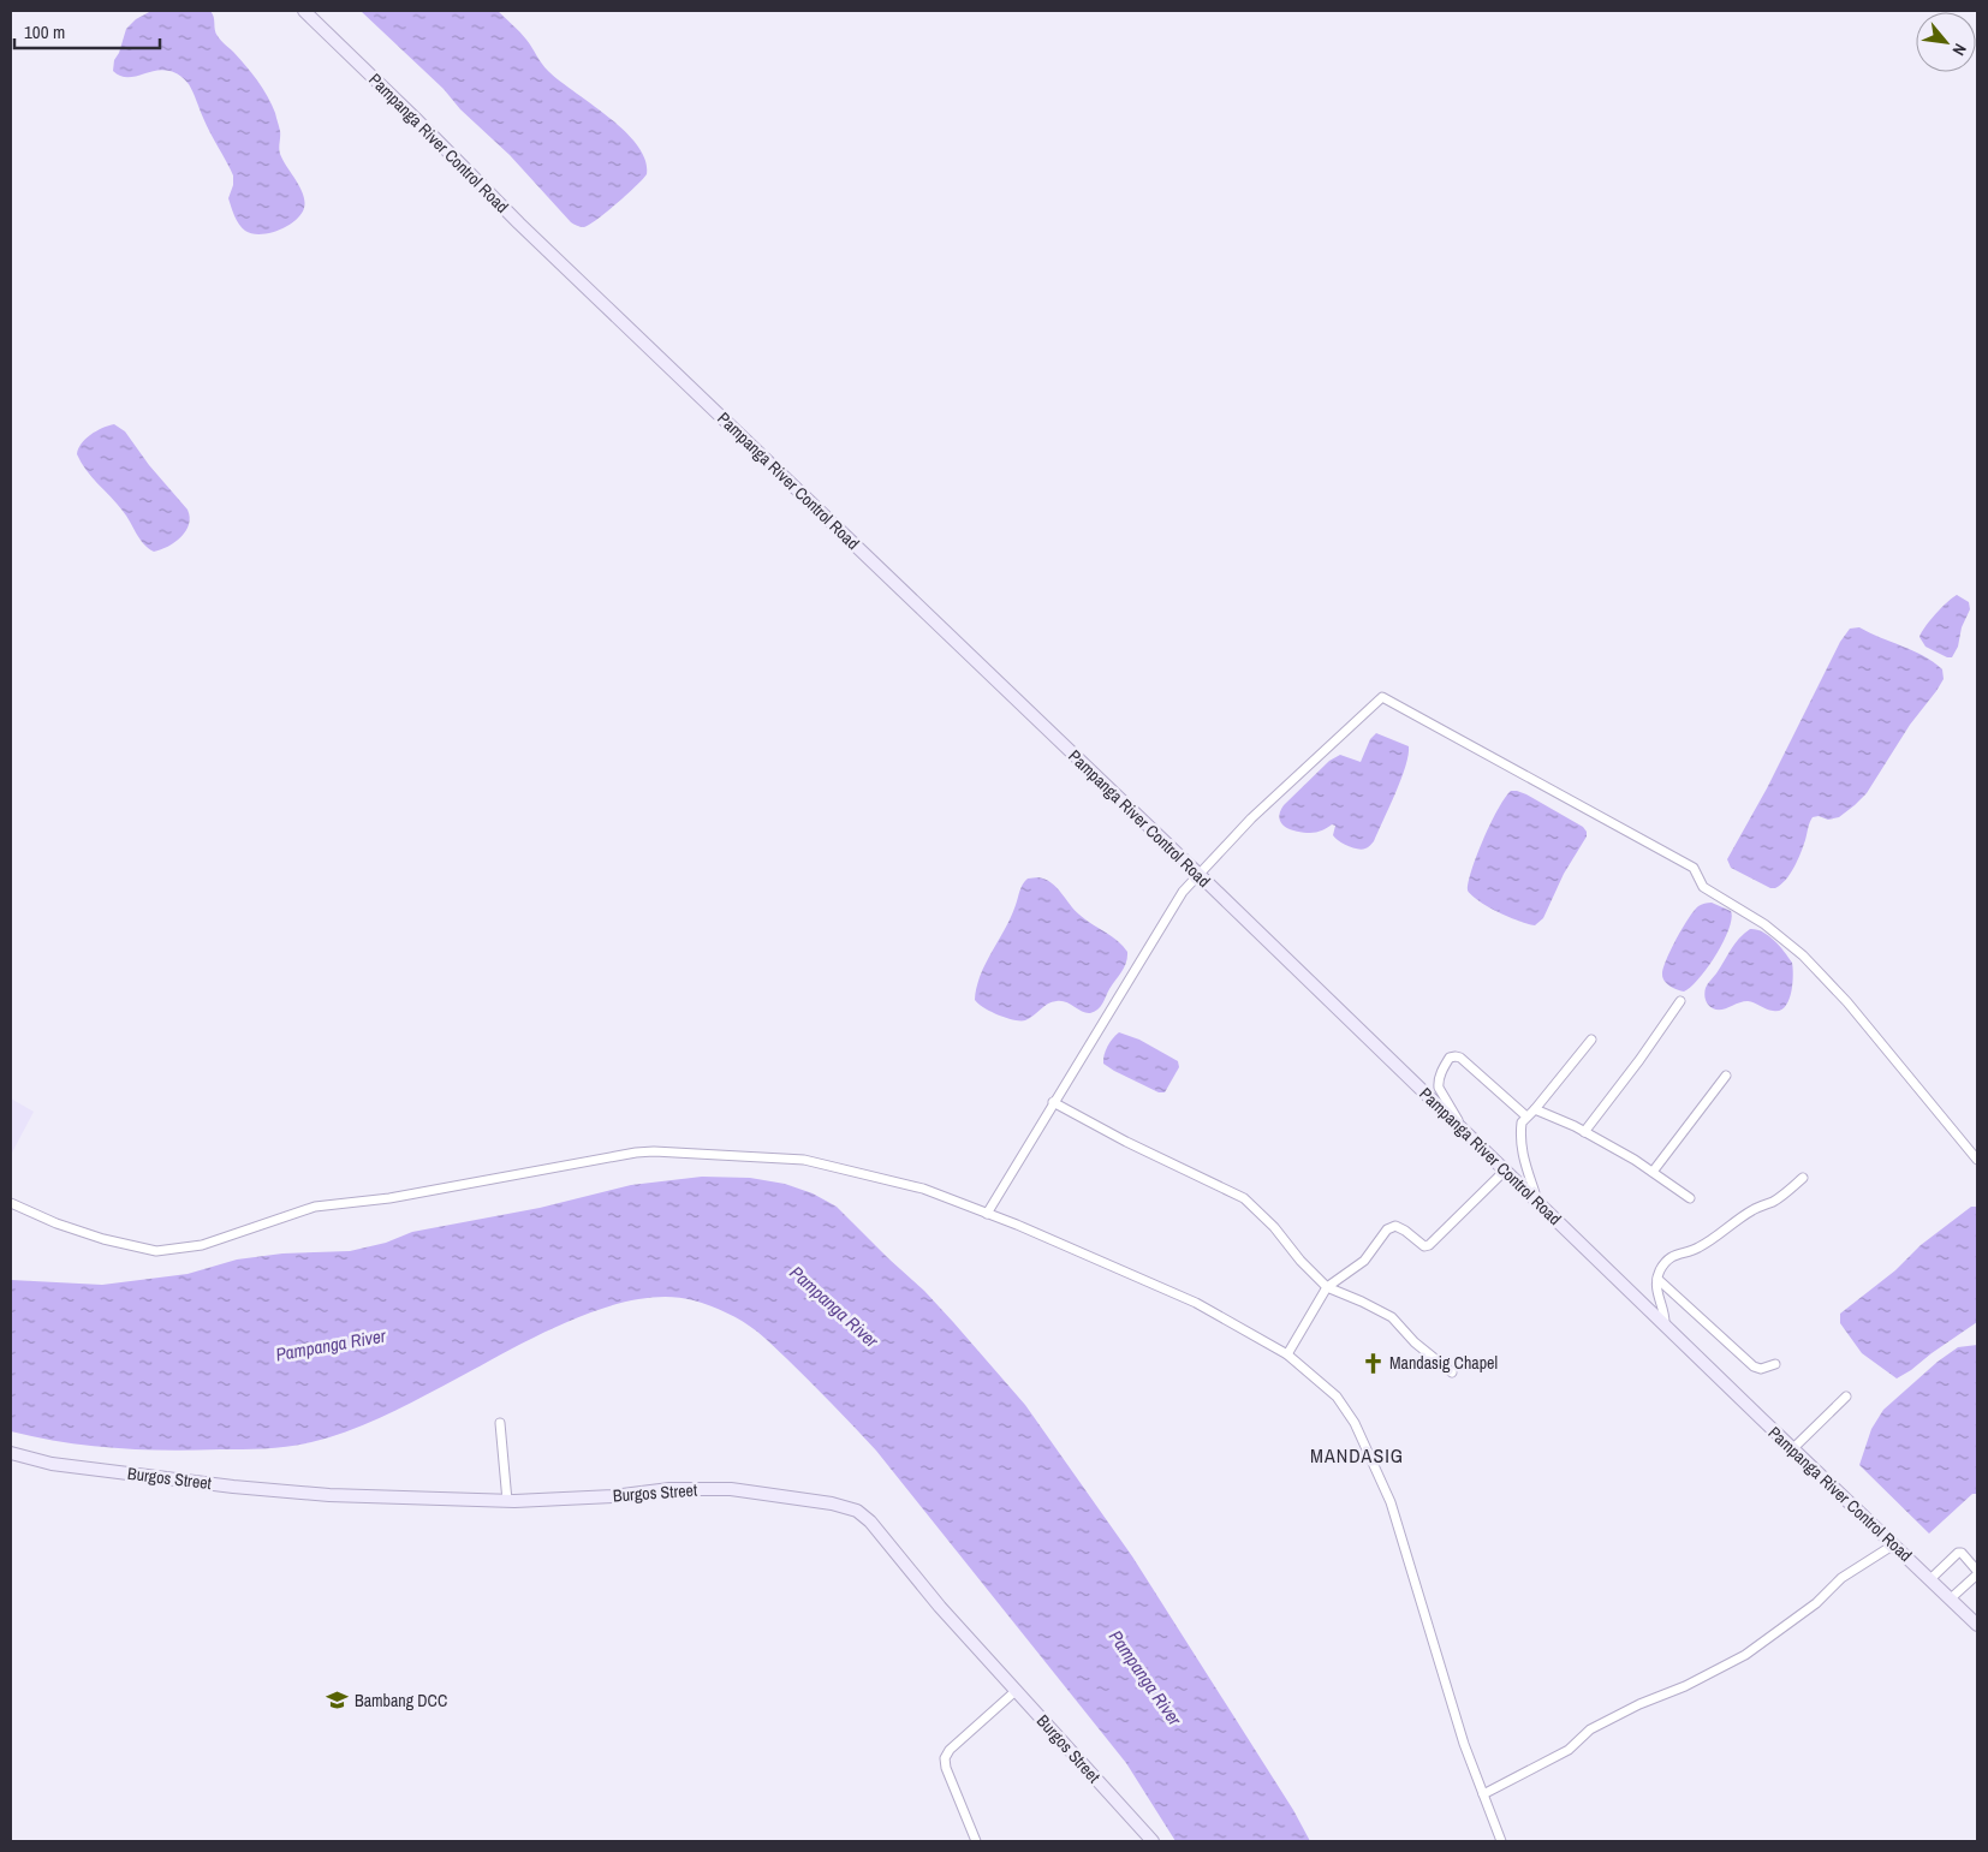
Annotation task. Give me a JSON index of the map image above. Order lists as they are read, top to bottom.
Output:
{
  "streets": {
    "main road": ["Pampanga River Control Road", "Burgos Street"]
  },
  "districts": ["MANDASIG"],
  "water": ["Pampanga River"],
  "places": {
    "church": ["Mandasig Chapel"],
    "school or university": ["Bambang DCC"]
  },
  "scale_bar": "100 m",
  "north": "bottom right"
}
